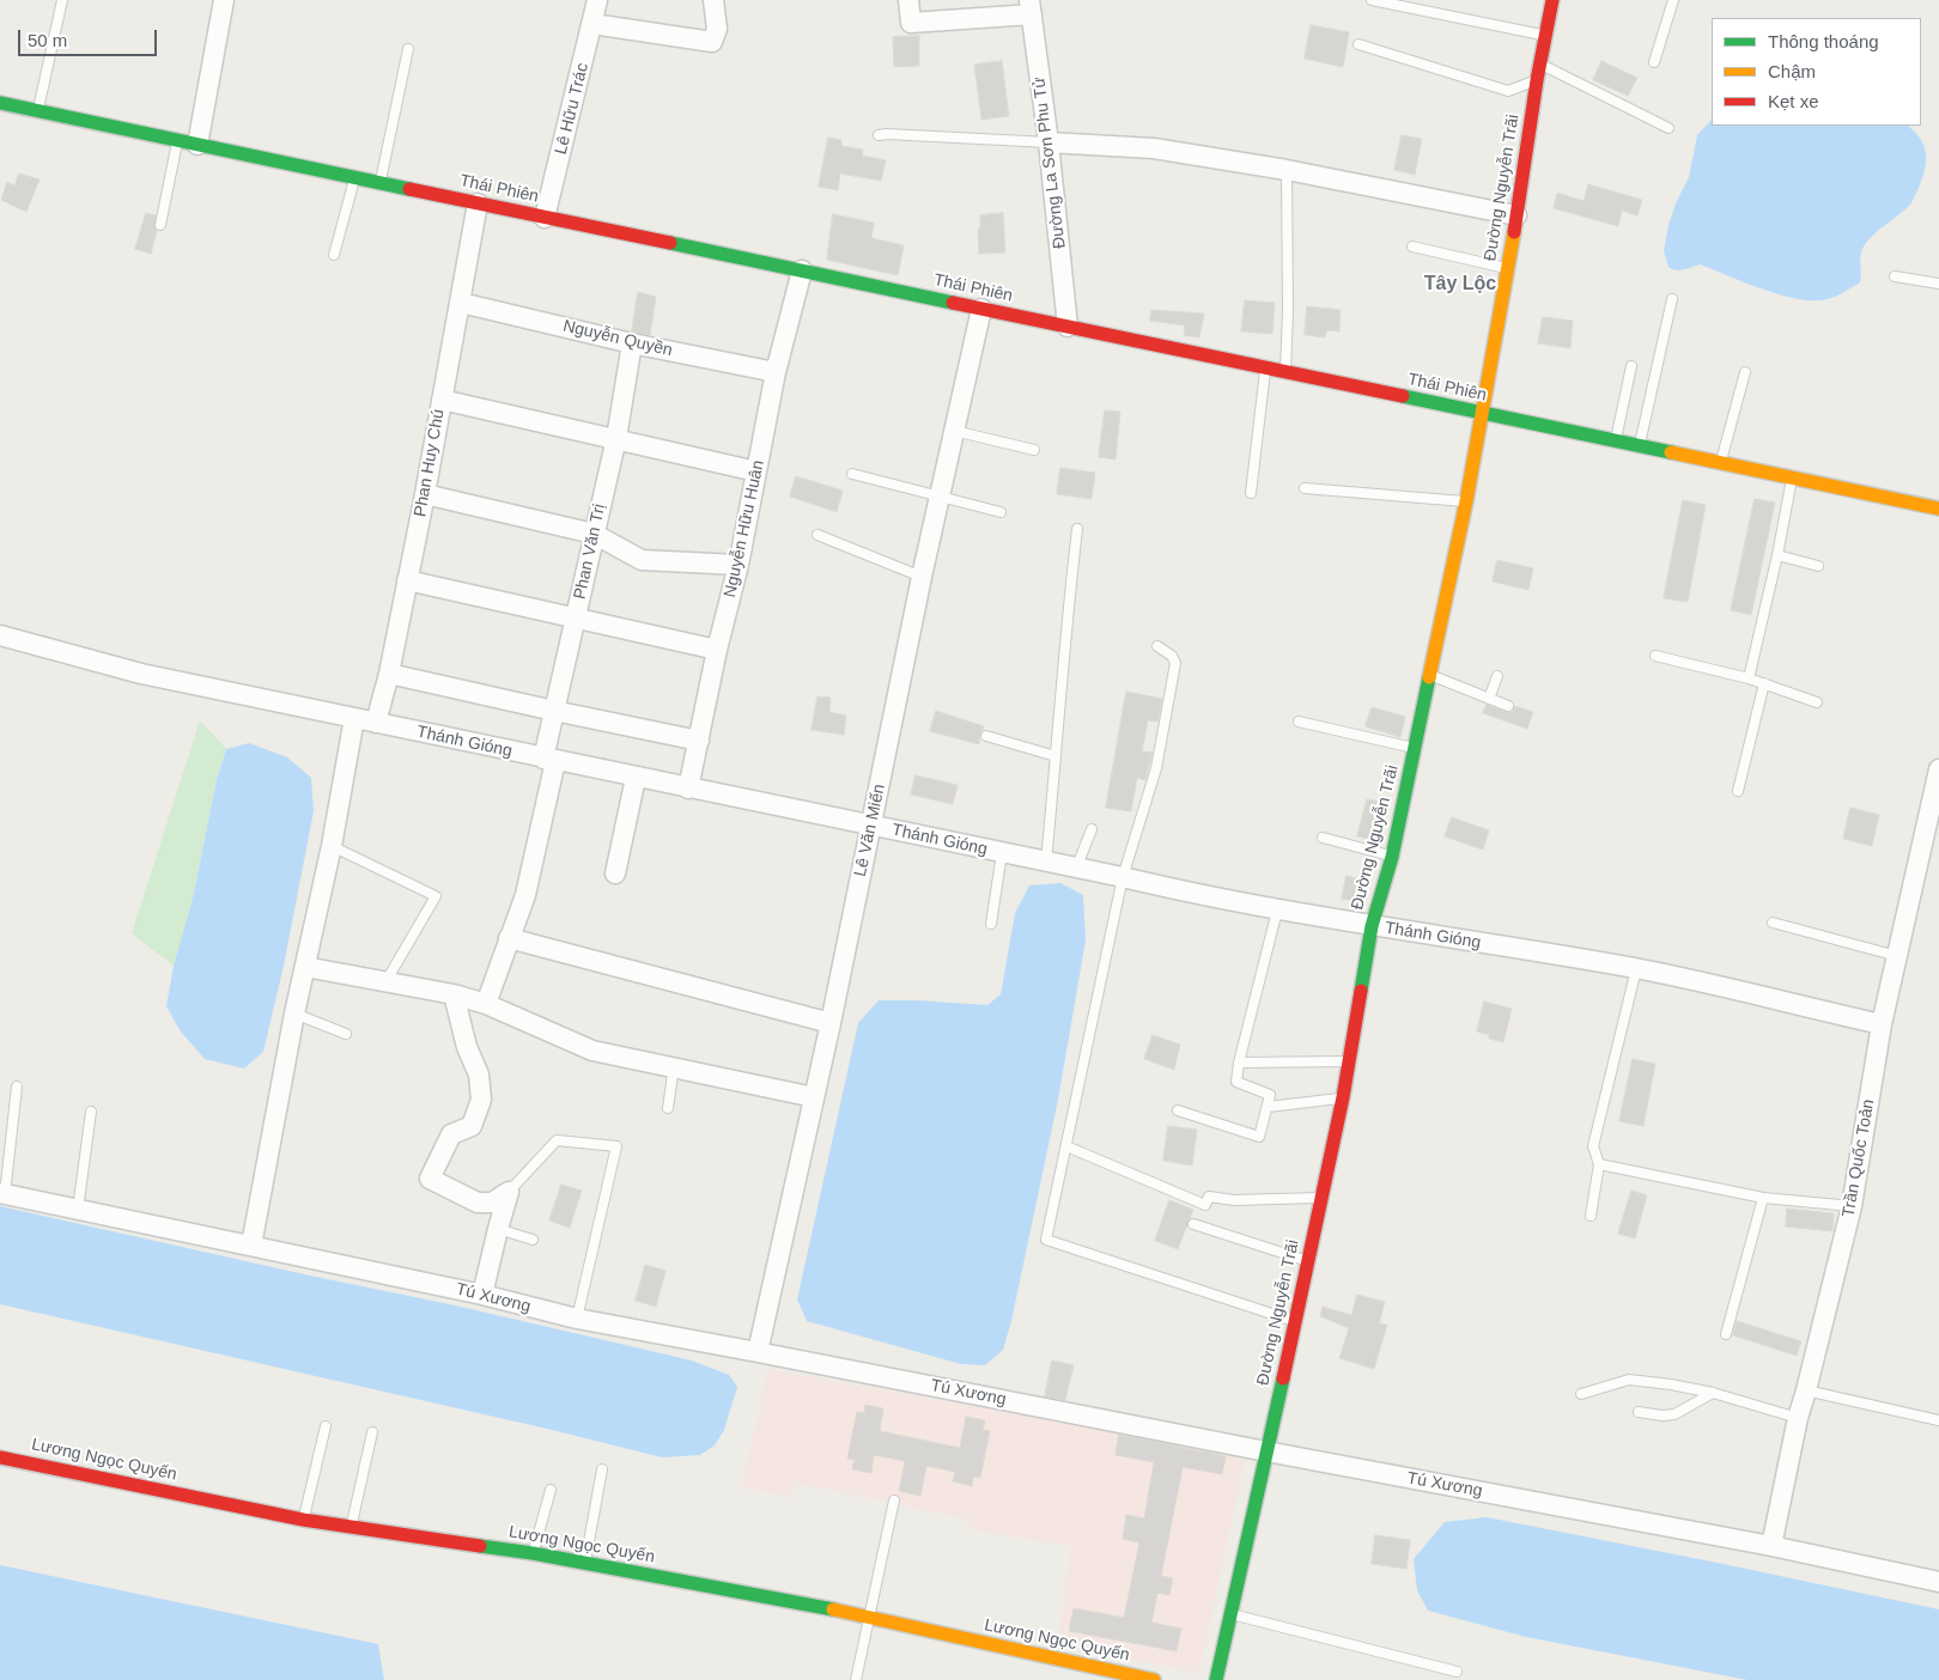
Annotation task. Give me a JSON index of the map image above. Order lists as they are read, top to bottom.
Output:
{
  "streets": {
    "street": [
      "Lê Hữu Trác",
      "Đường La Sơn Phu Tử",
      "Đường Nguyễn Trãi",
      "Thái Phiên",
      "Nguyễn Quyền",
      "Phan Huy Chú",
      "Nguyễn Hữu Huân",
      "Phan Văn Trị",
      "Thánh Gióng",
      "Lê Văn Miến",
      "Trần Quốc Toản",
      "Tú Xương",
      "Lương Ngọc Quyến"
    ]
  },
  "crossings": [
    ["Lê Hữu Trác", "Thái Phiên"],
    ["Đường La Sơn Phu Tử", "Thái Phiên"],
    ["Đường Nguyễn Trãi", "Thái Phiên"],
    ["Đường Nguyễn Trãi", "Thánh Gióng"],
    ["Đường Nguyễn Trãi", "Tú Xương"],
    ["Thái Phiên", "Phan Huy Chú"],
    ["Thái Phiên", "Nguyễn Hữu Huân"],
    ["Thái Phiên", "Lê Văn Miến"],
    ["Nguyễn Quyền", "Phan Huy Chú"],
    ["Nguyễn Quyền", "Nguyễn Hữu Huân"],
    ["Nguyễn Quyền", "Phan Văn Trị"],
    ["Phan Huy Chú", "Thánh Gióng"],
    ["Nguyễn Hữu Huân", "Thánh Gióng"],
    ["Phan Văn Trị", "Thánh Gióng"],
    ["Thánh Gióng", "Lê Văn Miến"],
    ["Thánh Gióng", "Trần Quốc Toản"],
    ["Lê Văn Miến", "Tú Xương"],
    ["Trần Quốc Toản", "Tú Xương"]
  ],
  "districts": ["Tây Lộc"],
  "legend": ["Thông thoáng", "Chậm", "Kẹt xe"],
  "scale_bar": "50 m"
}
